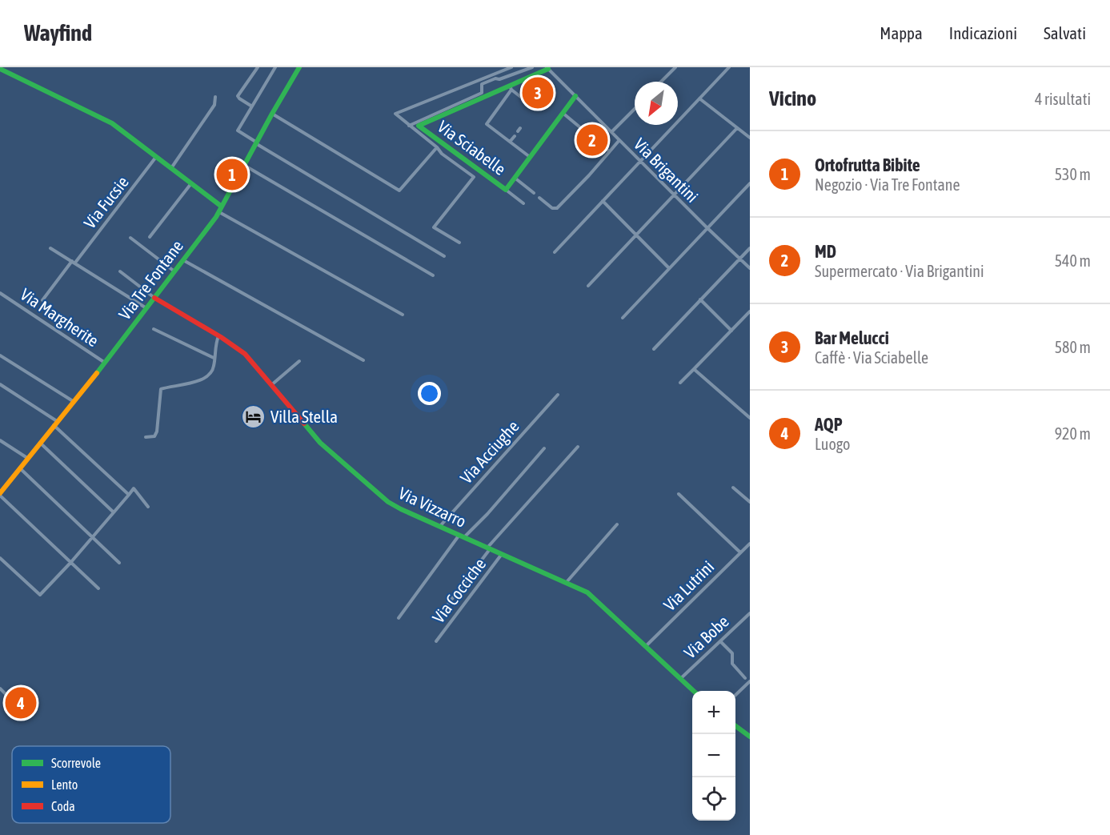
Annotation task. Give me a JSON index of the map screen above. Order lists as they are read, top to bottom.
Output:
{
  "streets": {
    "street": [
      "Via Sciabelle",
      "Via Brigantini",
      "Via Fucsie",
      "Via Tre Fontane",
      "Via Margherite",
      "Via Acciughe",
      "Via Vizzarro",
      "Via Lutrini",
      "Via Cocciche",
      "Via Bobe"
    ]
  },
  "crossings": [
    ["Via Sciabelle", "Via Brigantini"],
    ["Via Tre Fontane", "Via Margherite"],
    ["Via Tre Fontane", "Via Vizzarro"],
    ["Via Acciughe", "Via Vizzarro"],
    ["Via Vizzarro", "Via Lutrini"],
    ["Via Vizzarro", "Via Cocciche"],
    ["Via Vizzarro", "Via Bobe"]
  ],
  "places": {
    "hotel": ["Villa Stella"]
  },
  "legend": ["Scorrevole", "Lento", "Coda"],
  "north": "bottom left",
  "page": {
    "header": "Wayfind",
    "nav": ["Mappa", "Indicazioni", "Salvati"],
    "heading": ["Vicino", "4 risultati"],
    "pins": [
      "3",
      "2",
      "1",
      "4"
    ],
    "list": [
      {
        "mark": "1",
        "name": "Ortofrutta Bibite",
        "note": "Negozio · Via Tre Fontane",
        "value": "530 m"
      },
      {
        "mark": "2",
        "name": "MD",
        "note": "Supermercato · Via Brigantini",
        "value": "540 m"
      },
      {
        "mark": "3",
        "name": "Bar Melucci",
        "note": "Caffè · Via Sciabelle",
        "value": "580 m"
      },
      {
        "mark": "4",
        "name": "AQP",
        "note": "Luogo",
        "value": "920 m"
      }
    ],
    "map_buttons": ["+", "−"]
  }
}
